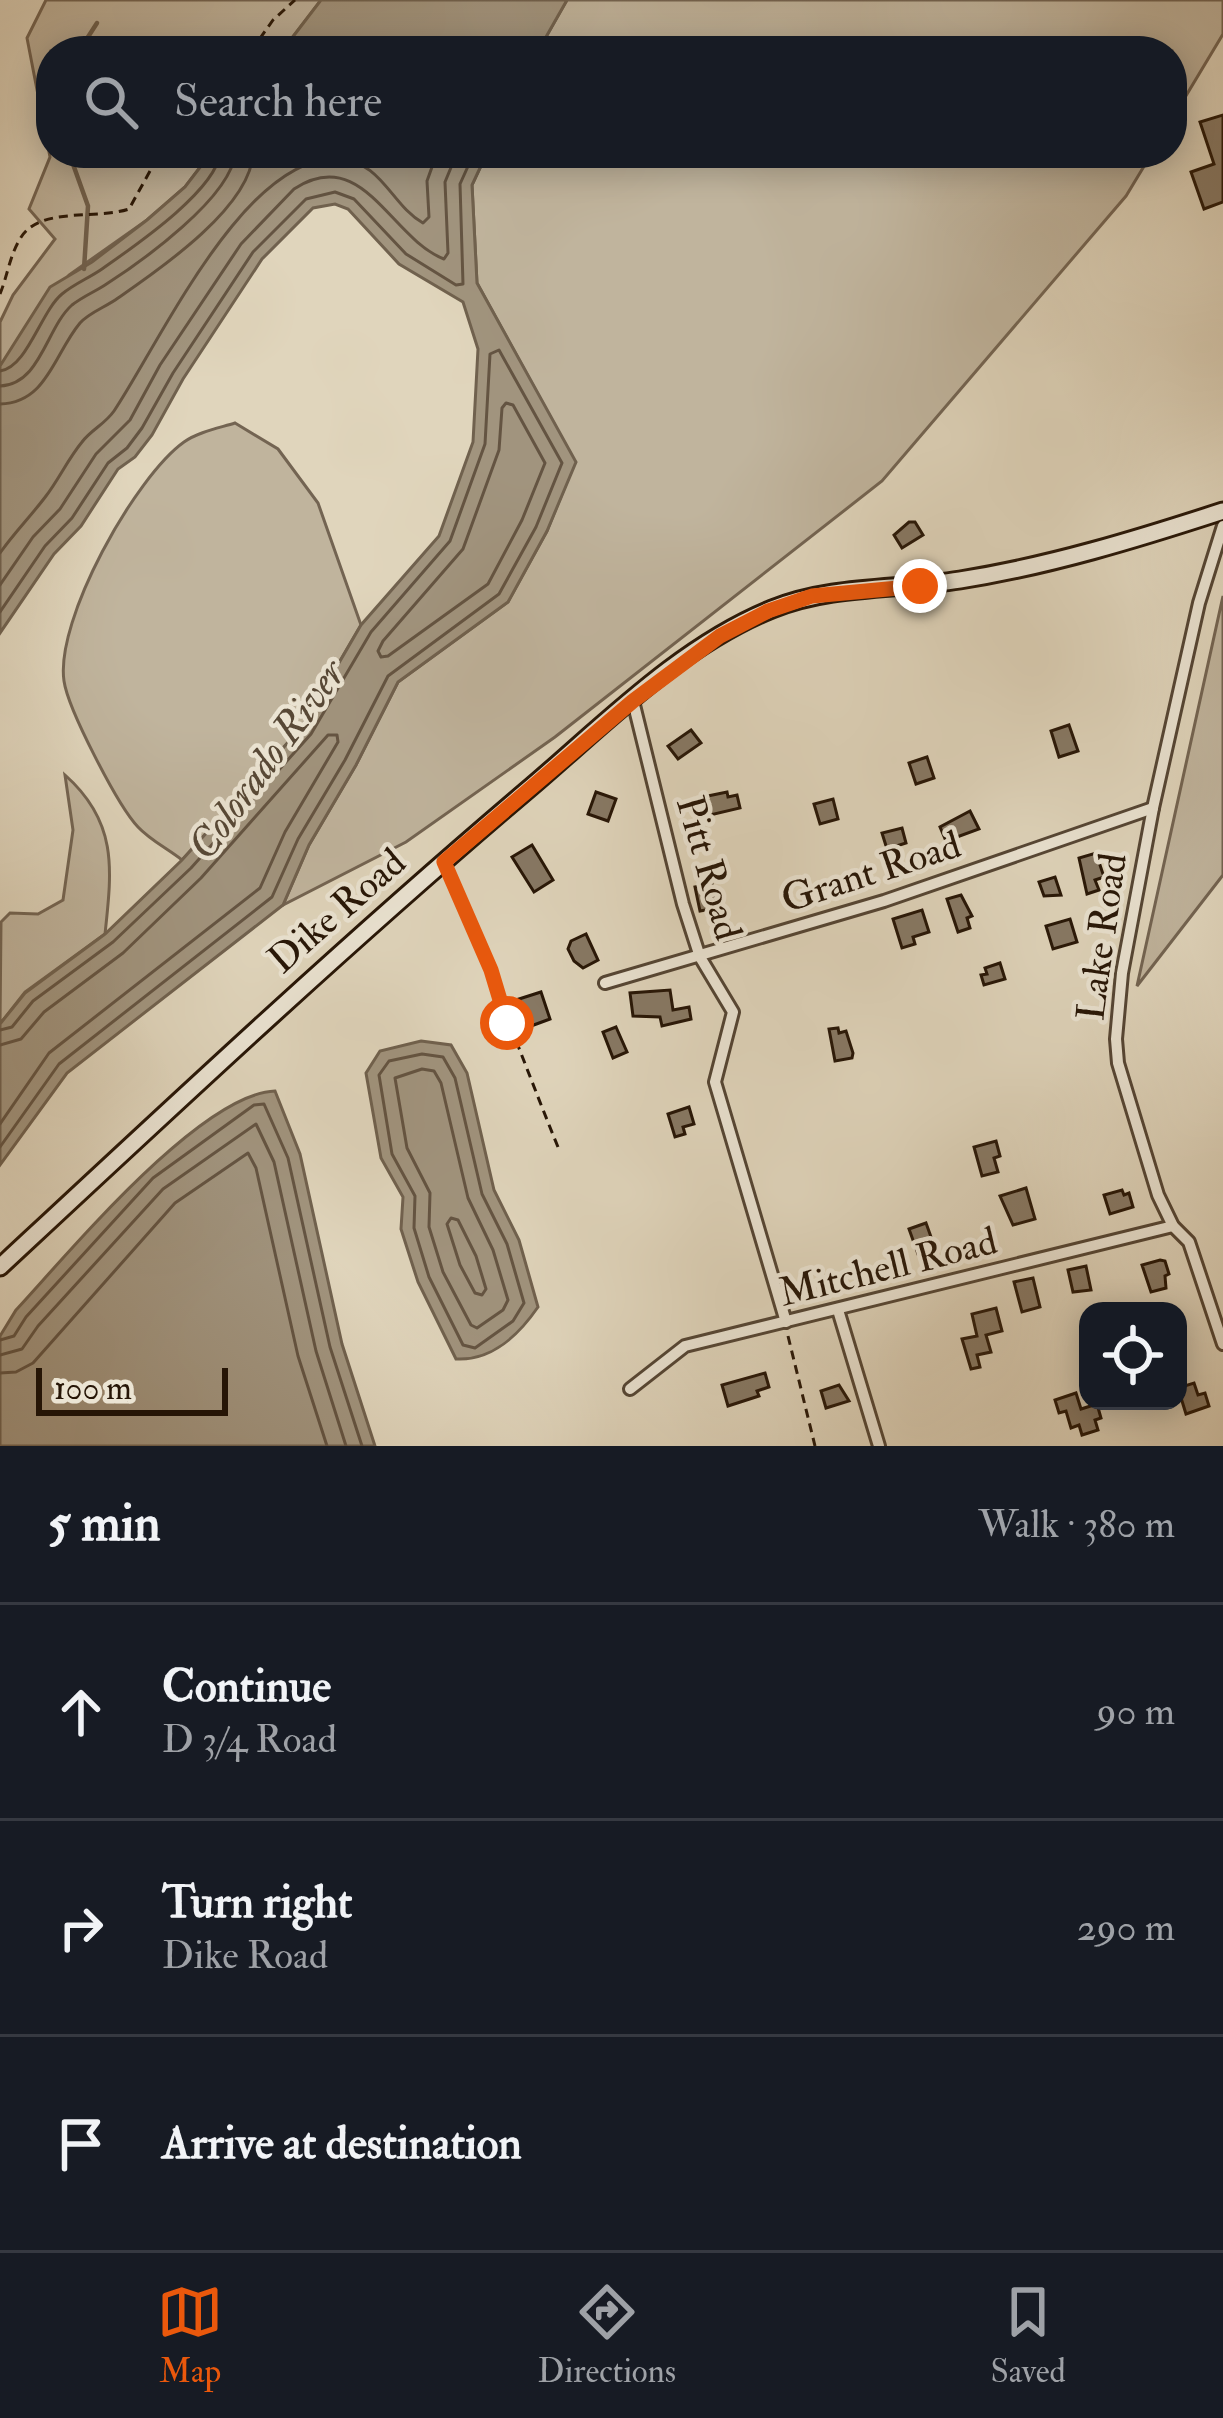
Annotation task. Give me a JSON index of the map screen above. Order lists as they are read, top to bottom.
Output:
{
  "streets": {
    "street": [
      "Pitt Road",
      "Grant Road",
      "Dike Road",
      "Lake Road",
      "Mitchell Road"
    ]
  },
  "crossings": [
    ["Pitt Road", "Grant Road"],
    ["Pitt Road", "Dike Road"],
    ["Pitt Road", "Mitchell Road"],
    ["Grant Road", "Lake Road"],
    ["Lake Road", "Mitchell Road"]
  ],
  "water": ["Colorado River"],
  "scale_bar": "100 m",
  "page": {
    "search": "Search here",
    "scale": "100 m",
    "heading": ["5 min", "Walk · 380 m"],
    "list": [
      ["Continue", "D 3/4 Road", "90 m"],
      ["Turn right", "Dike Road", "290 m"],
      "Arrive at destination"
    ],
    "nav": ["Map", "Directions", "Saved"]
  }
}
